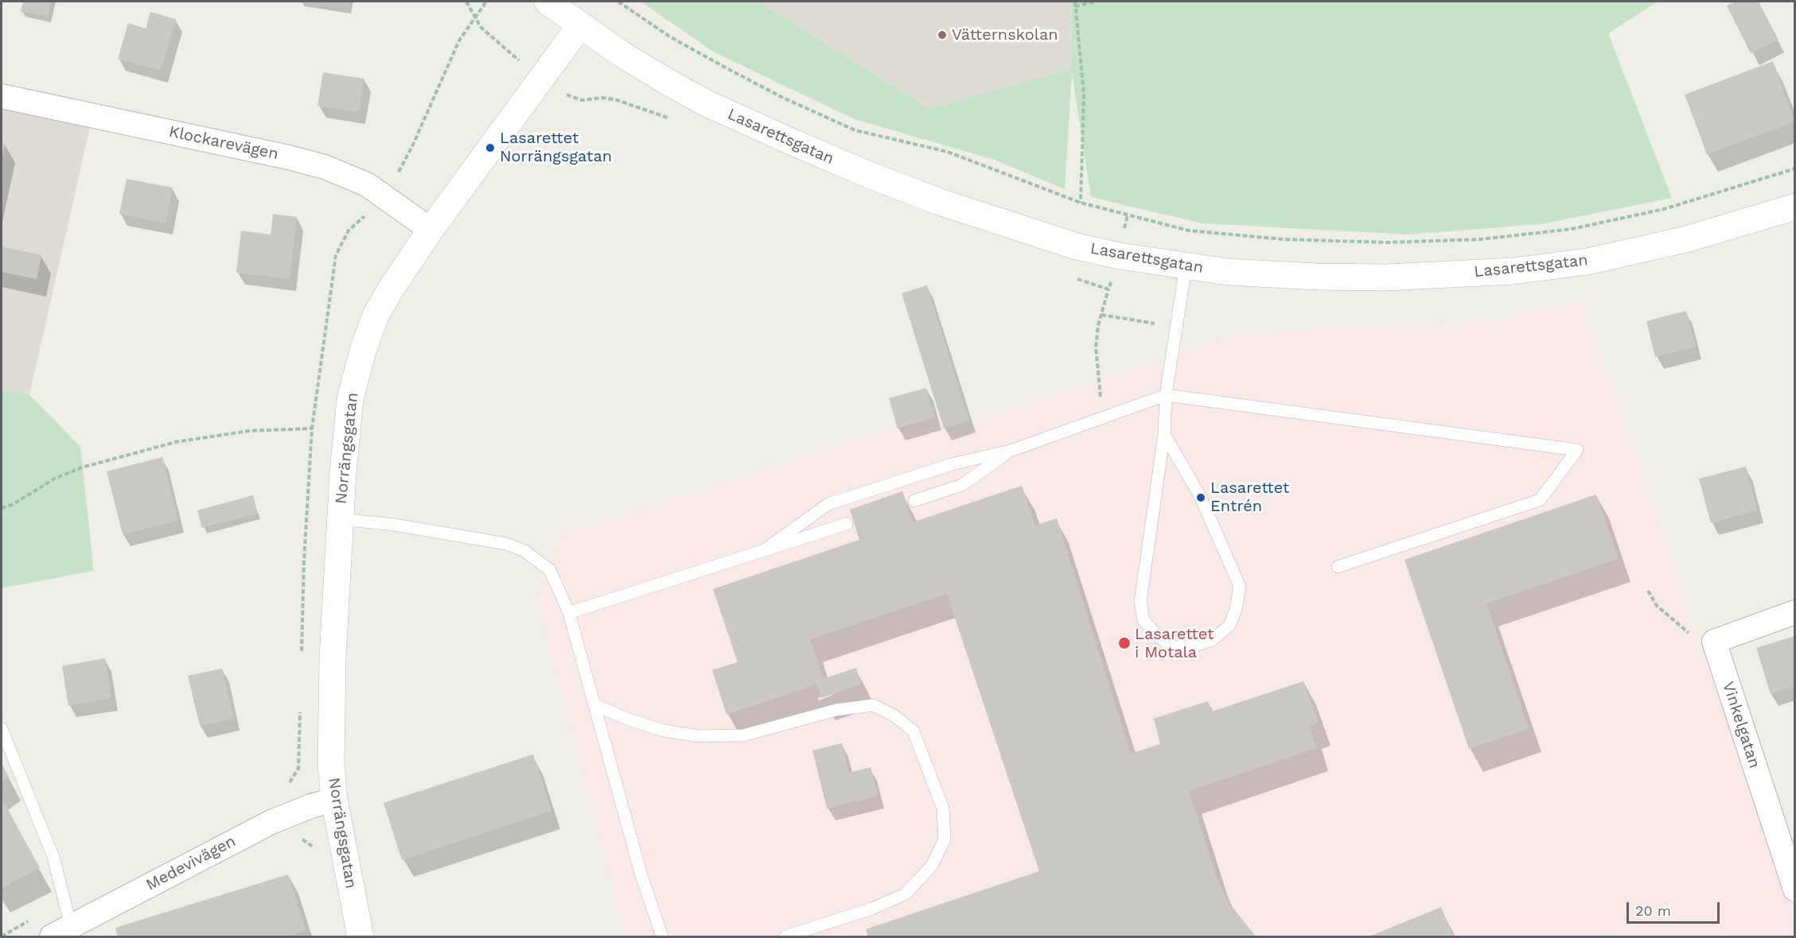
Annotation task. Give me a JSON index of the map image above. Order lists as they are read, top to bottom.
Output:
{
  "streets": {
    "street": [
      "Lasarettsgatan",
      "Klockarevägen",
      "Norrängsgatan",
      "Vinkelgatan",
      "Medevivägen"
    ]
  },
  "crossings": [
    ["Lasarettsgatan", "Norrängsgatan"],
    ["Klockarevägen", "Norrängsgatan"],
    ["Norrängsgatan", "Medevivägen"]
  ],
  "places": [
    "Vätternskolan",
    "Lasarettet Norrängsgatan",
    "Lasarettet Entrén",
    "Lasarettet i Motala"
  ],
  "scale_bar": "20 m"
}
